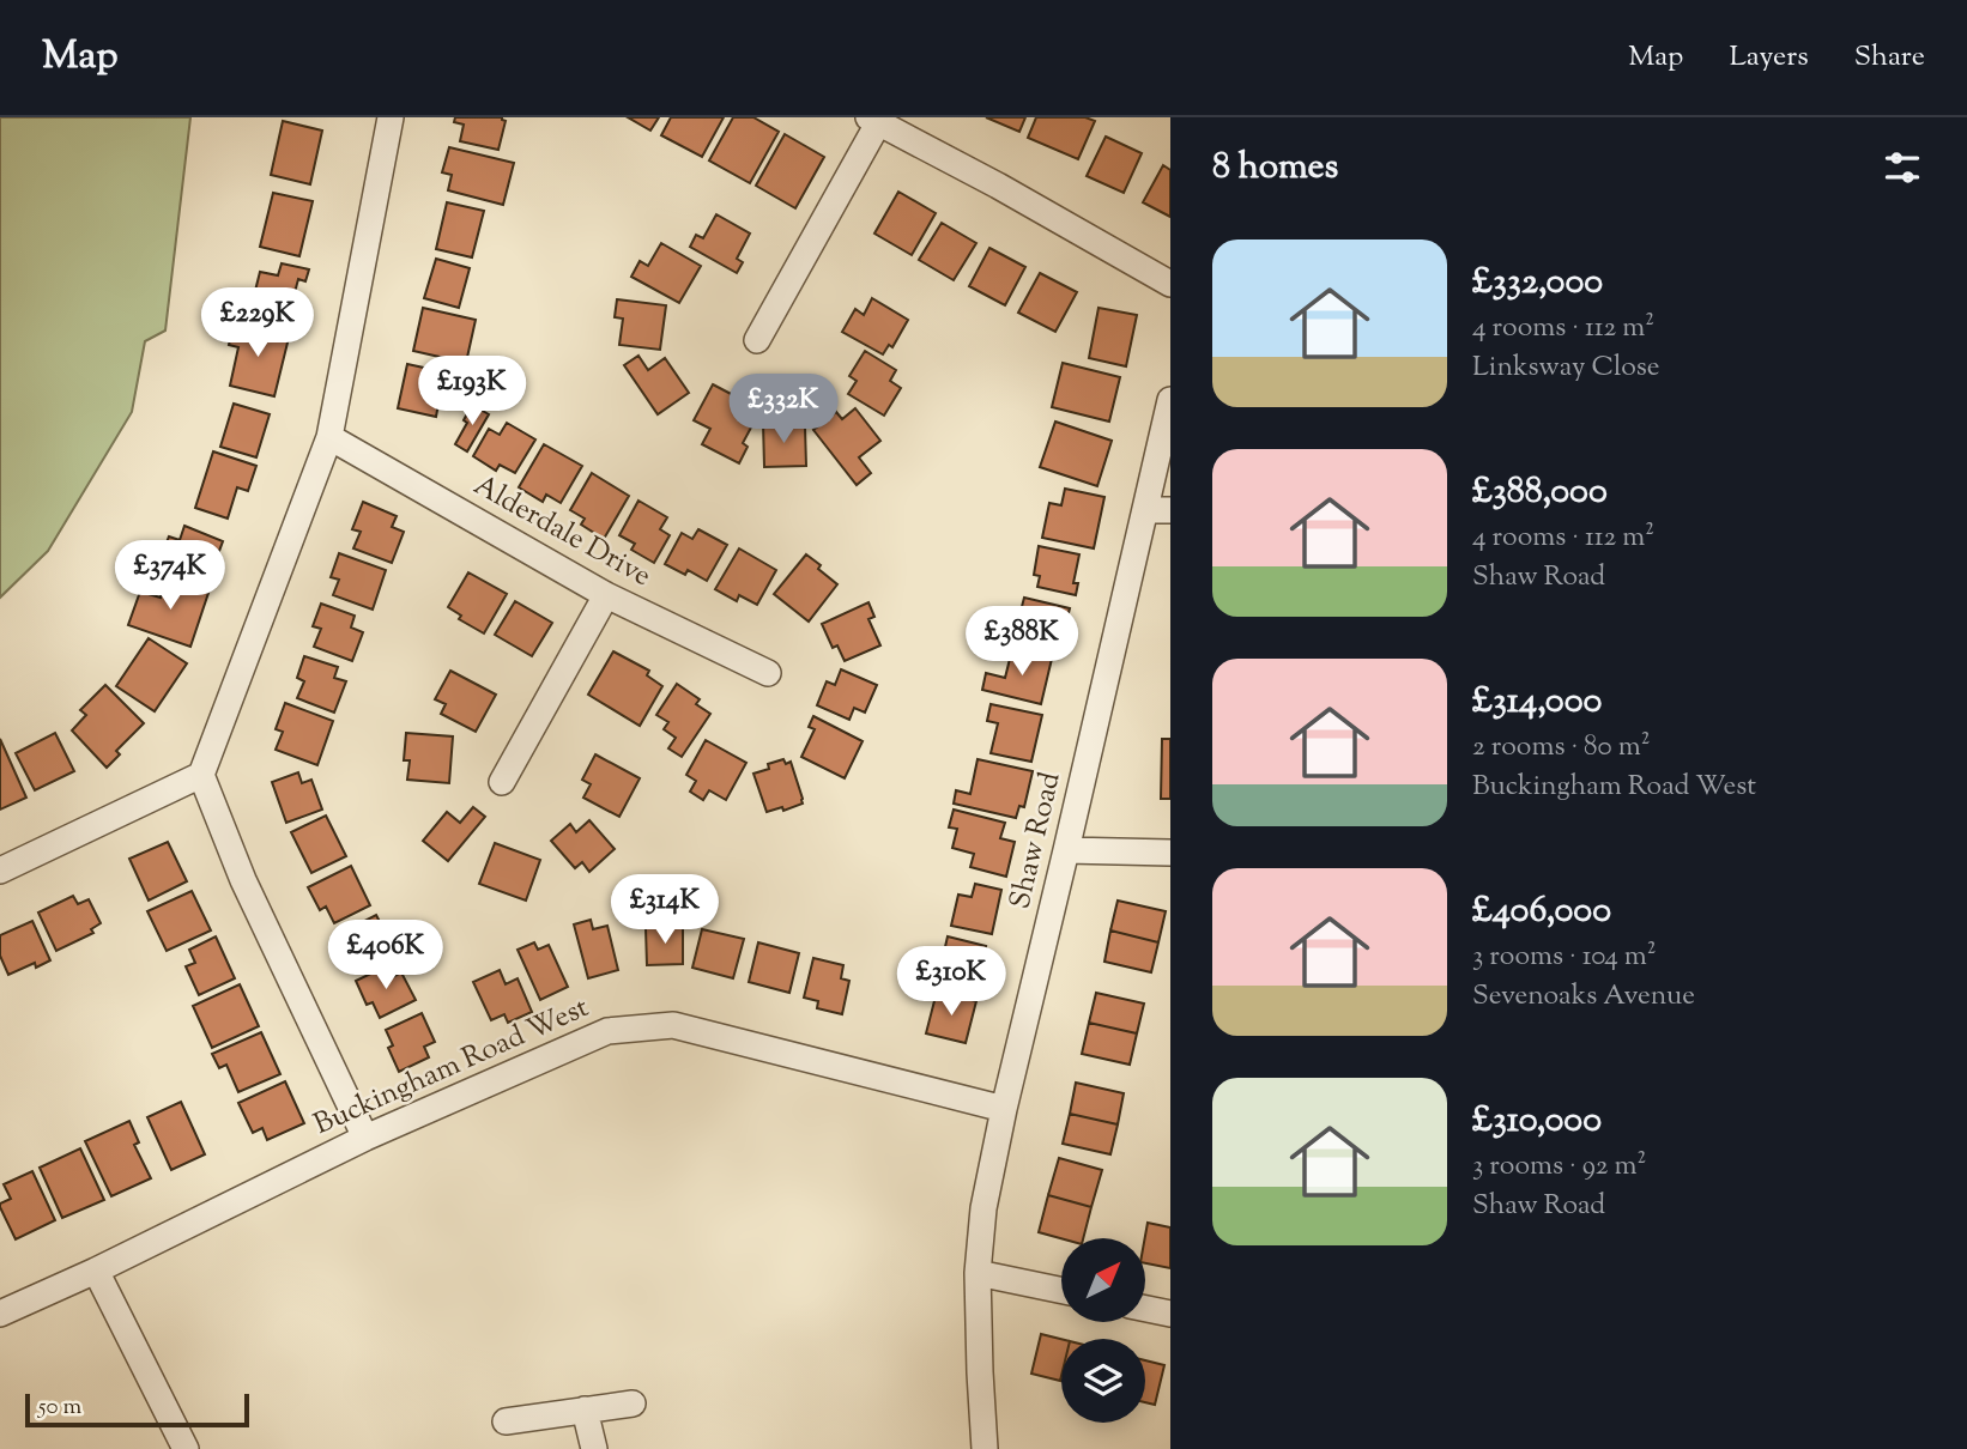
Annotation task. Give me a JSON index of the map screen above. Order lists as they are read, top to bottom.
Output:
{
  "streets": {
    "street": ["Alderdale Drive", "Shaw Road", "Buckingham Road West"]
  },
  "crossings": [
    ["Shaw Road", "Buckingham Road West"]
  ],
  "scale_bar": "50 m",
  "north": "top right",
  "page": {
    "header": "Map",
    "nav": ["Map", "Layers", "Share"],
    "heading": "8 homes",
    "list": [
      {
        "name": "£332,000",
        "note": "4 rooms · 112 m² · Linksway Close"
      },
      {
        "name": "£388,000",
        "note": "4 rooms · 112 m² · Shaw Road"
      },
      {
        "name": "£314,000",
        "note": "2 rooms · 80 m² · Buckingham Road West"
      },
      {
        "name": "£406,000",
        "note": "3 rooms · 104 m² · Sevenoaks Avenue"
      },
      {
        "name": "£310,000",
        "note": "3 rooms · 92 m² · Shaw Road"
      }
    ],
    "price": [
      "£229K",
      "£193K",
      "£332K",
      "£374K",
      "£388K",
      "£314K",
      "£406K",
      "£310K"
    ],
    "scale": "50 m"
  }
}
